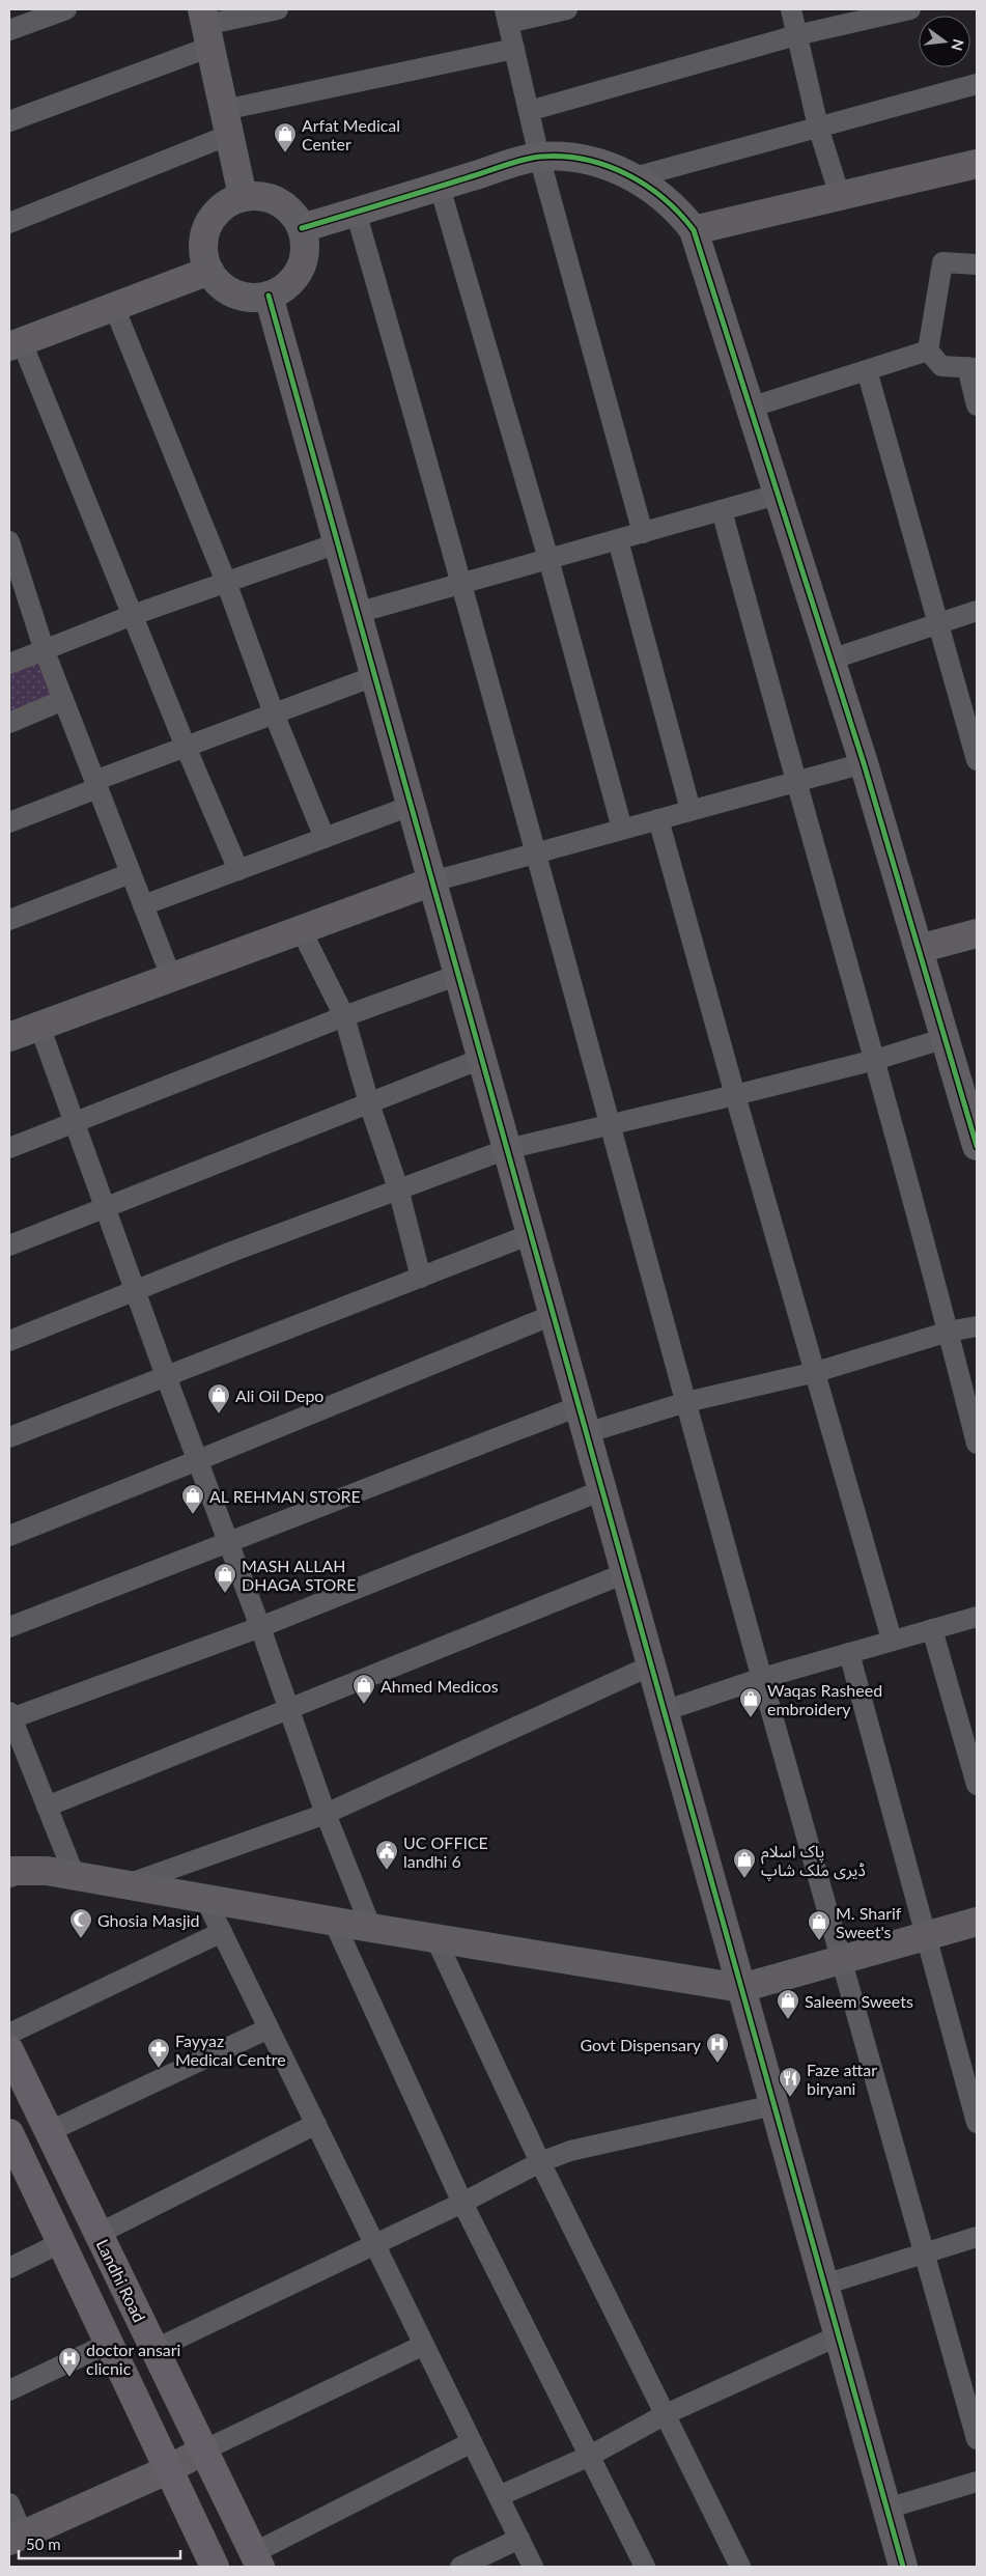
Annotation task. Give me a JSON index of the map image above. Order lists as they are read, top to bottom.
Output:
{
  "streets": {
    "main road": ["Landhi Road"]
  },
  "places": {
    "shop": [
      "Arfat Medical Center",
      "Ali Oil Depo",
      "AL REHMAN STORE",
      "MASH ALLAH DHAGA STORE",
      "Ahmed Medicos",
      "Waqas Rasheed embroidery",
      "پاک اسلام ڈیری ملک شاپ",
      "M. Sharif Sweet's",
      "Saleem Sweets"
    ],
    "public building": ["UC OFFICE landhi 6"],
    "mosque": ["Ghosia Masjid"],
    "hospital": ["Govt Dispensary", "doctor ansari clicnic"],
    "pharmacy": ["Fayyaz Medical Centre"],
    "restaurant": ["Faze attar biryani"]
  },
  "scale_bar": "50 m",
  "north": "right"
}
